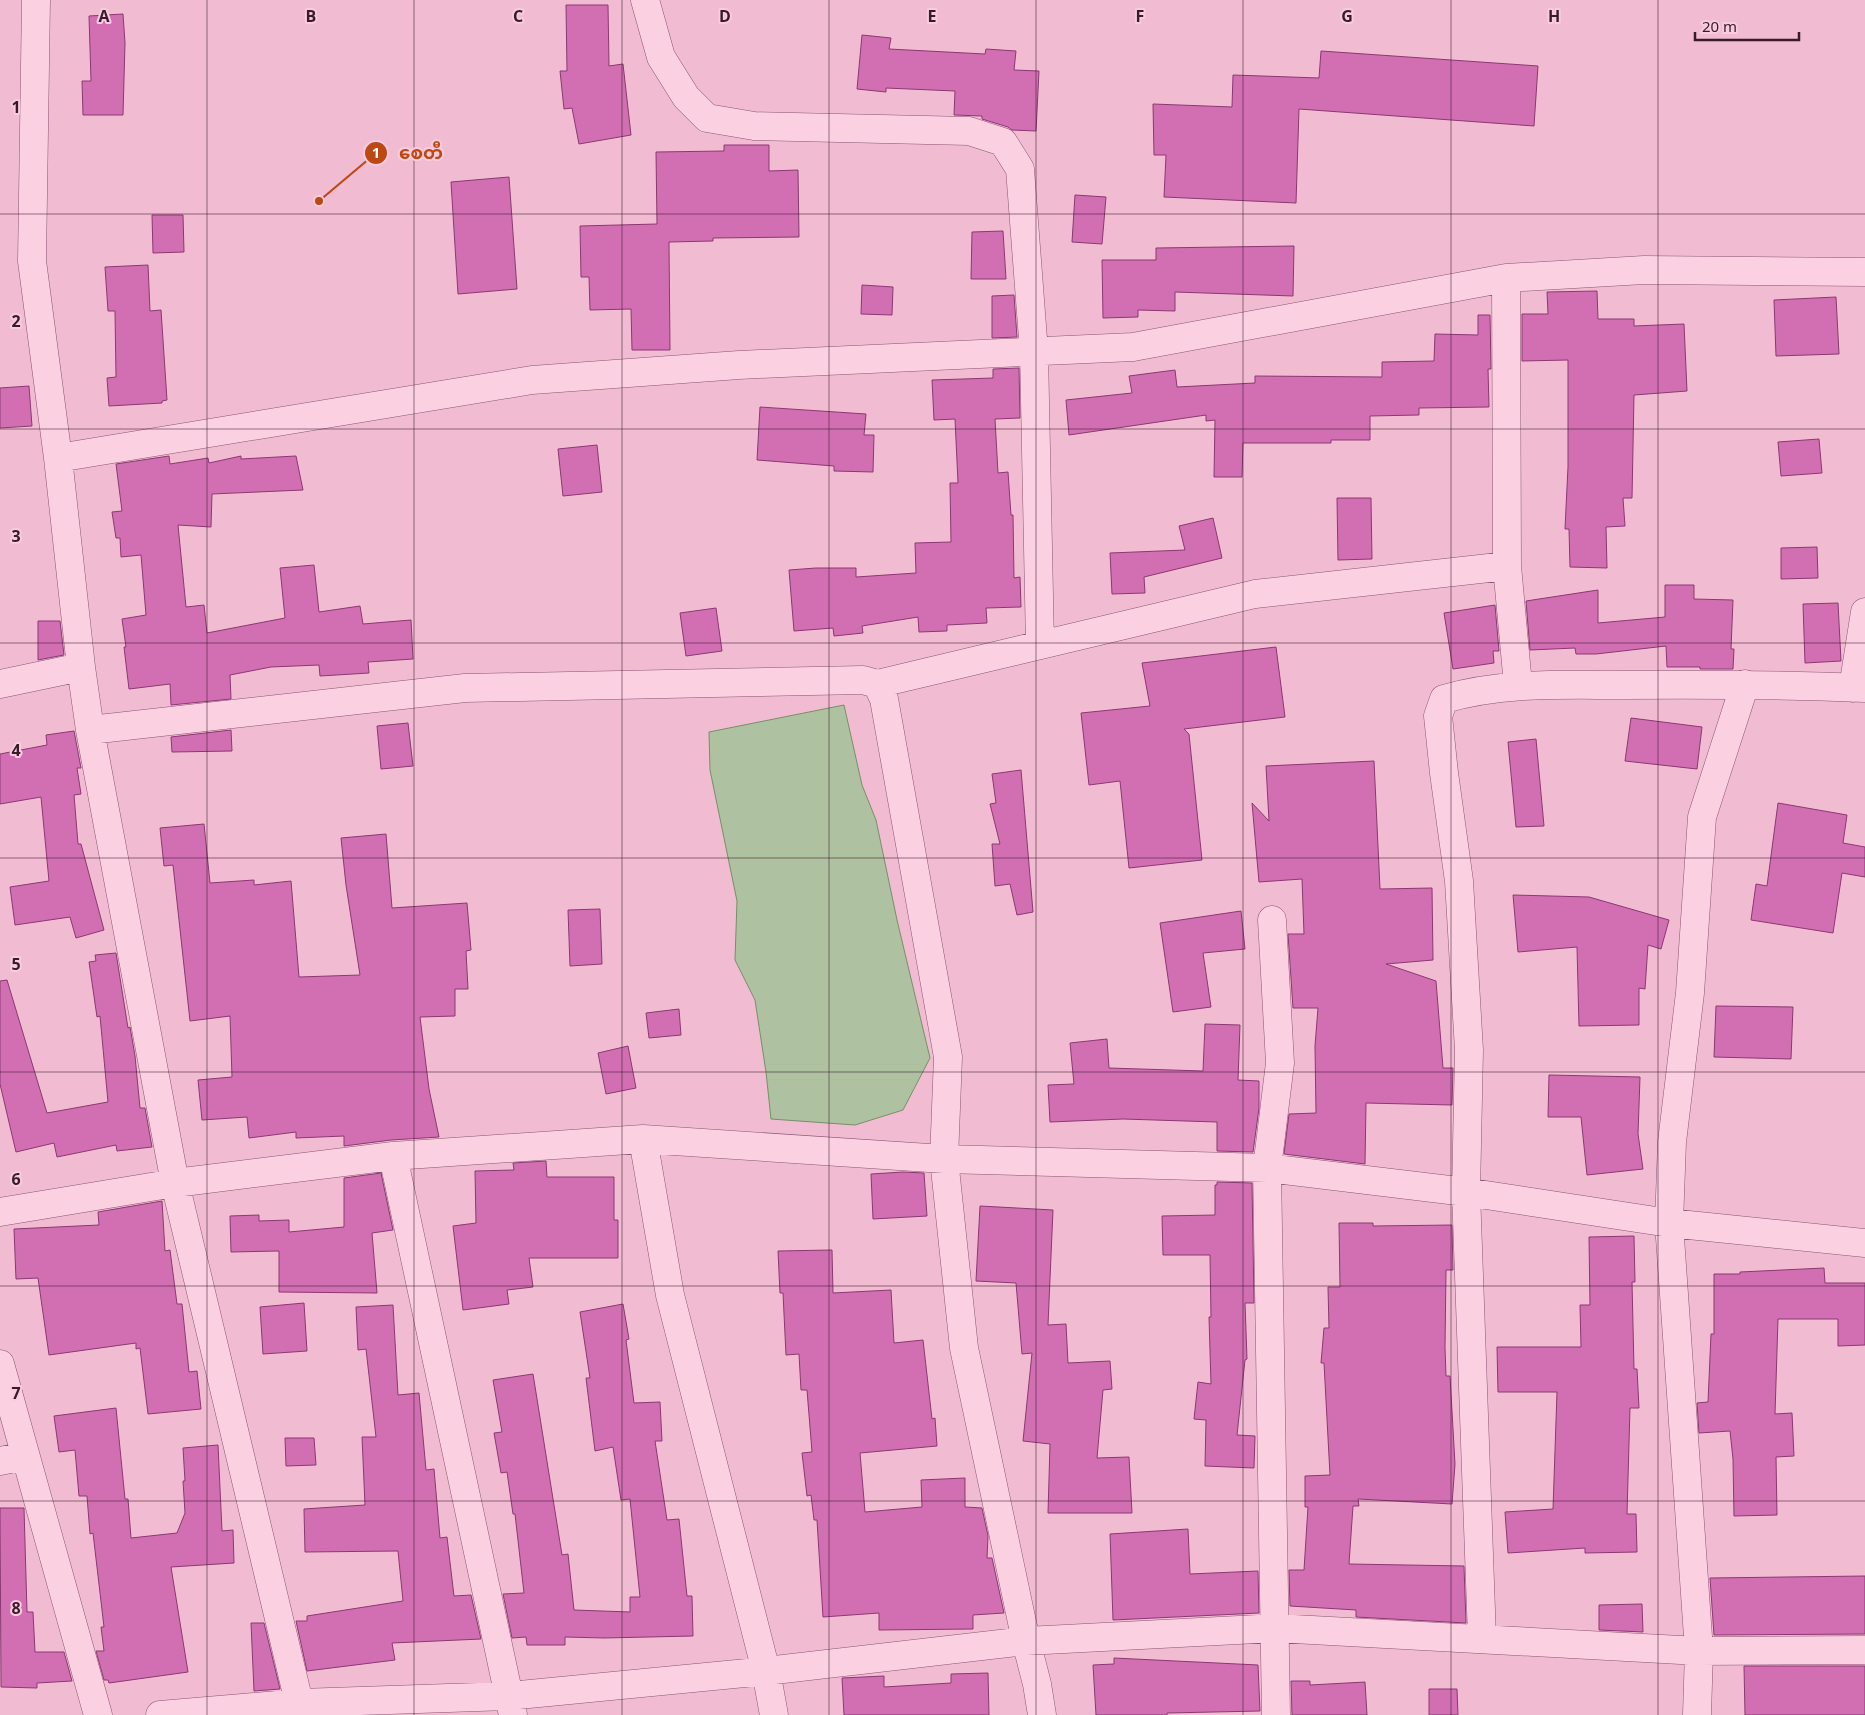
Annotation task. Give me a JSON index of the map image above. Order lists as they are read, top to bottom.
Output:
{
  "places": ["စေတီ"],
  "scale_bar": "20 m",
  "grid": {
    "columns": [
      "A",
      "B",
      "C",
      "D",
      "E",
      "F",
      "G",
      "H"
    ],
    "rows": [
      "1",
      "2",
      "3",
      "4",
      "5",
      "6",
      "7",
      "8"
    ]
  }
}
